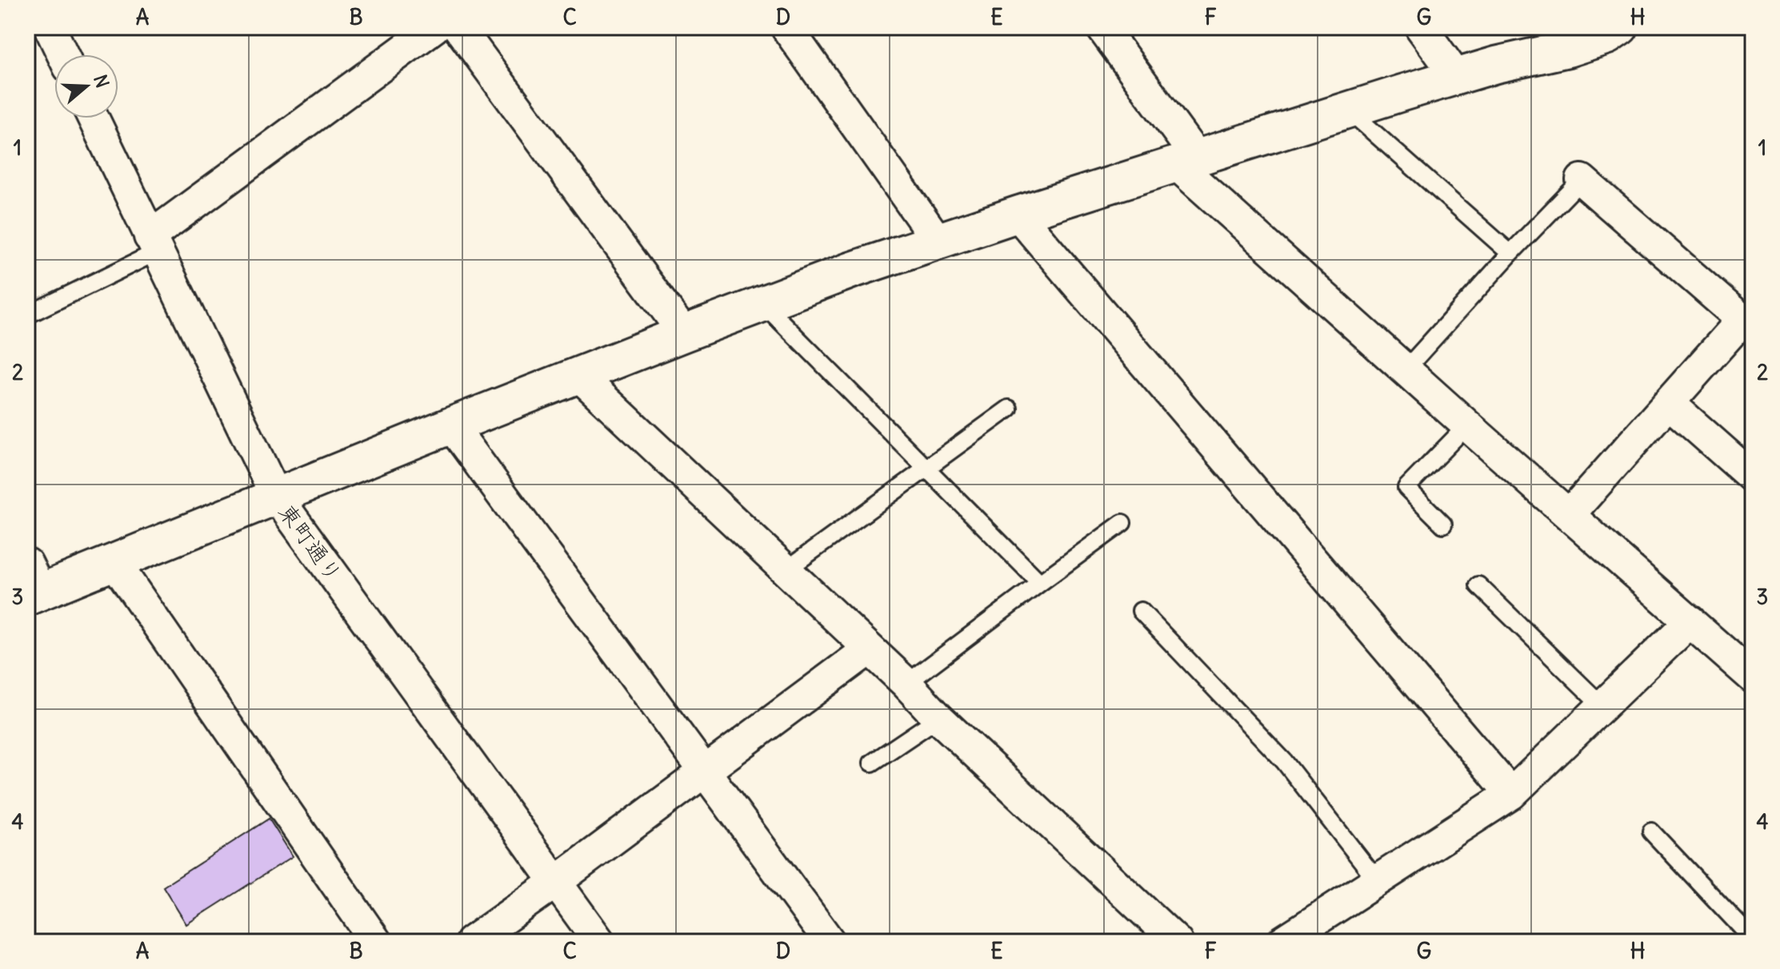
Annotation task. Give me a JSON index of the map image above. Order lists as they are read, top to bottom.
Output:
{
  "streets": {
    "street": ["東町通り"]
  },
  "north": "right",
  "grid": {
    "columns": [
      "A",
      "B",
      "C",
      "D",
      "E",
      "F",
      "G",
      "H"
    ],
    "rows": [
      "1",
      "2",
      "3",
      "4"
    ]
  }
}
